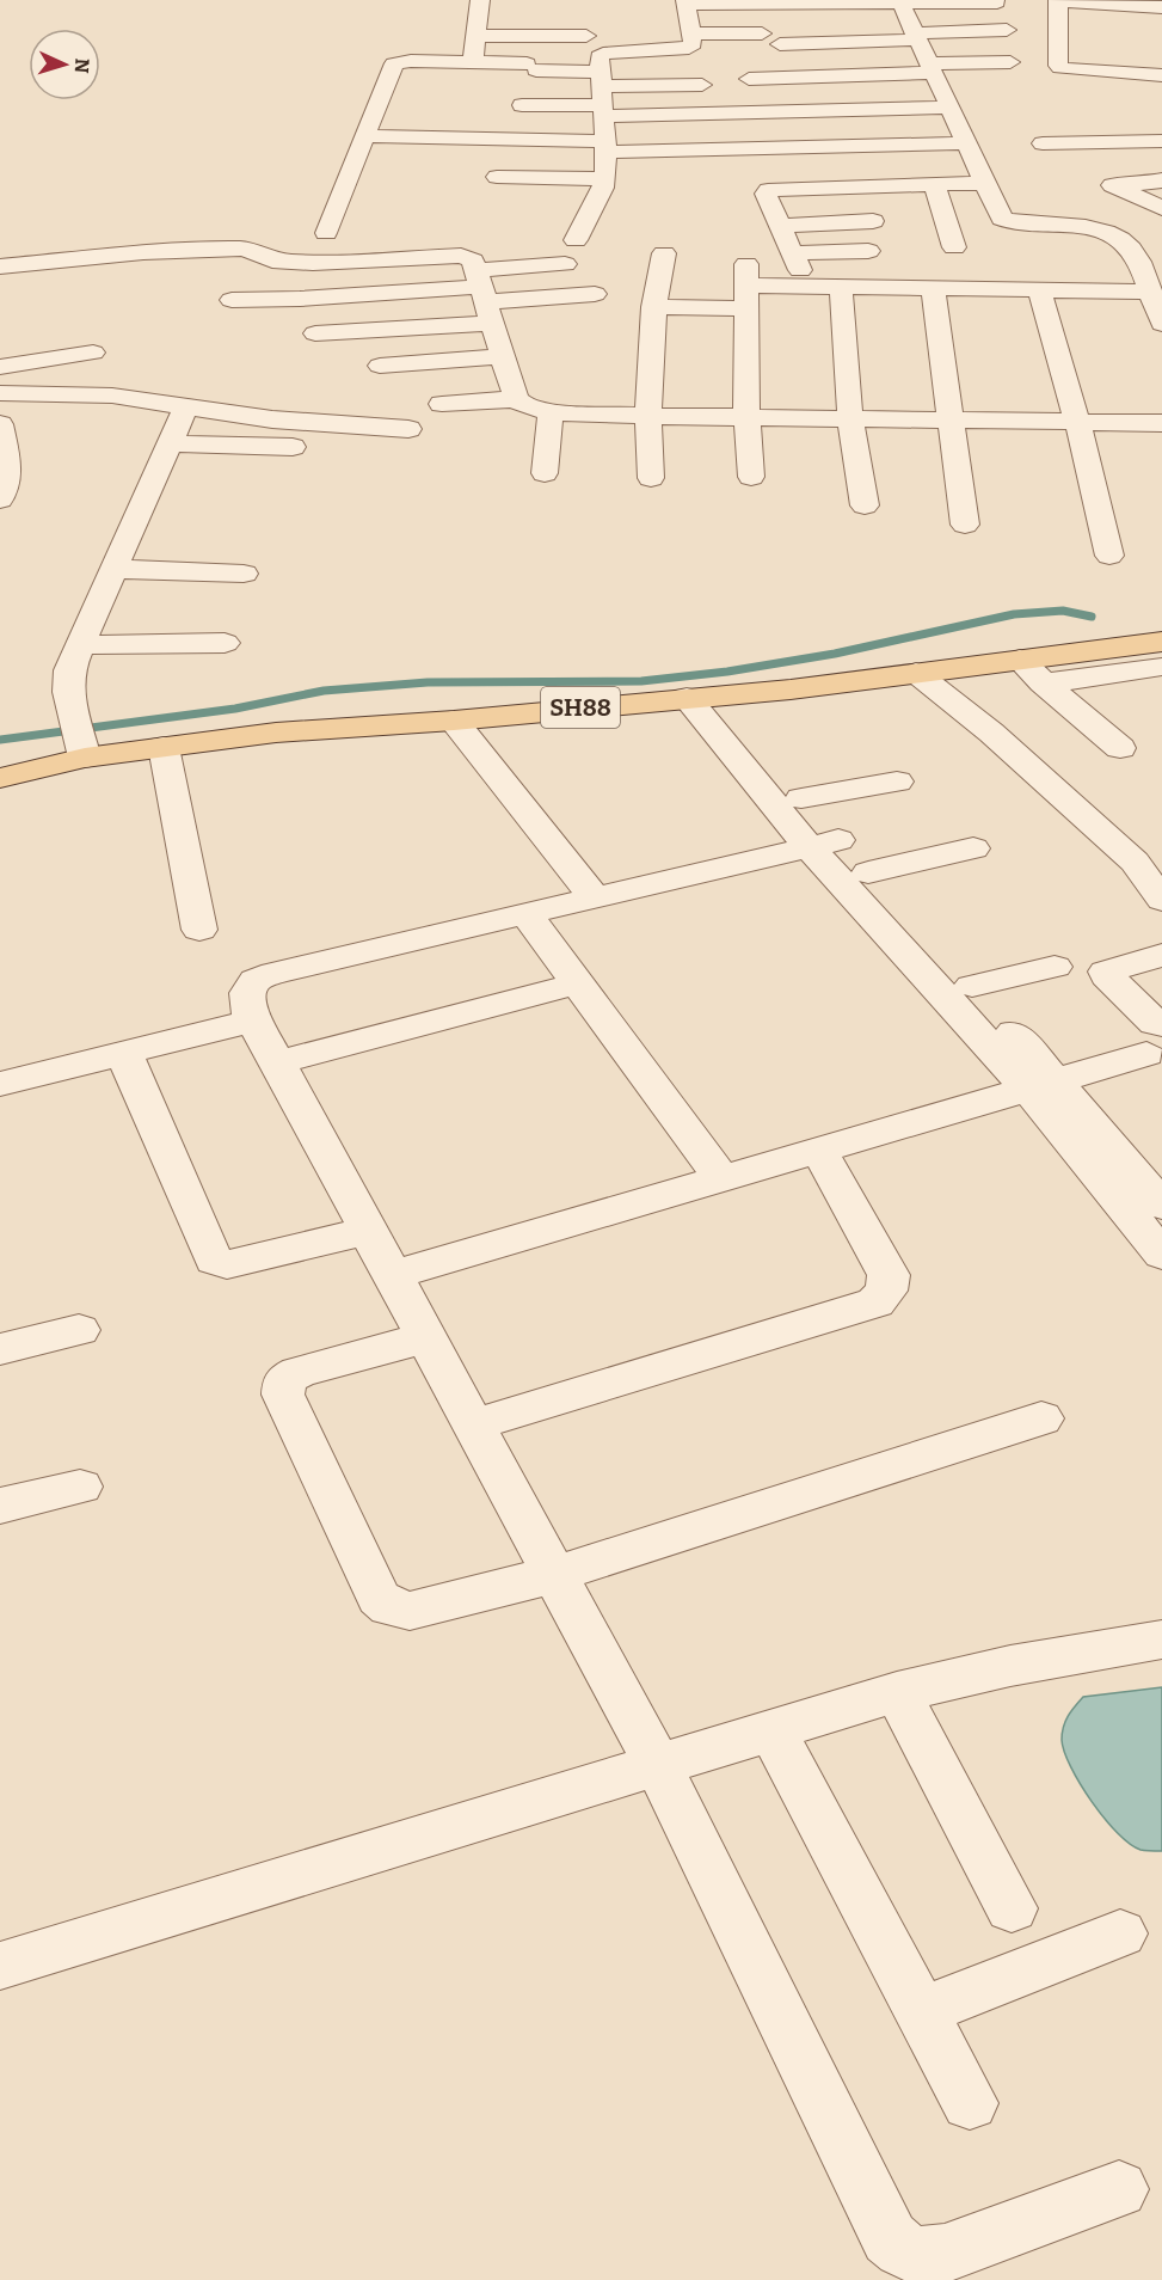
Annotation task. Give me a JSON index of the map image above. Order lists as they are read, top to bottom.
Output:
{
  "streets": {
    "main road": ["SH88"]
  },
  "north": "right"
}
